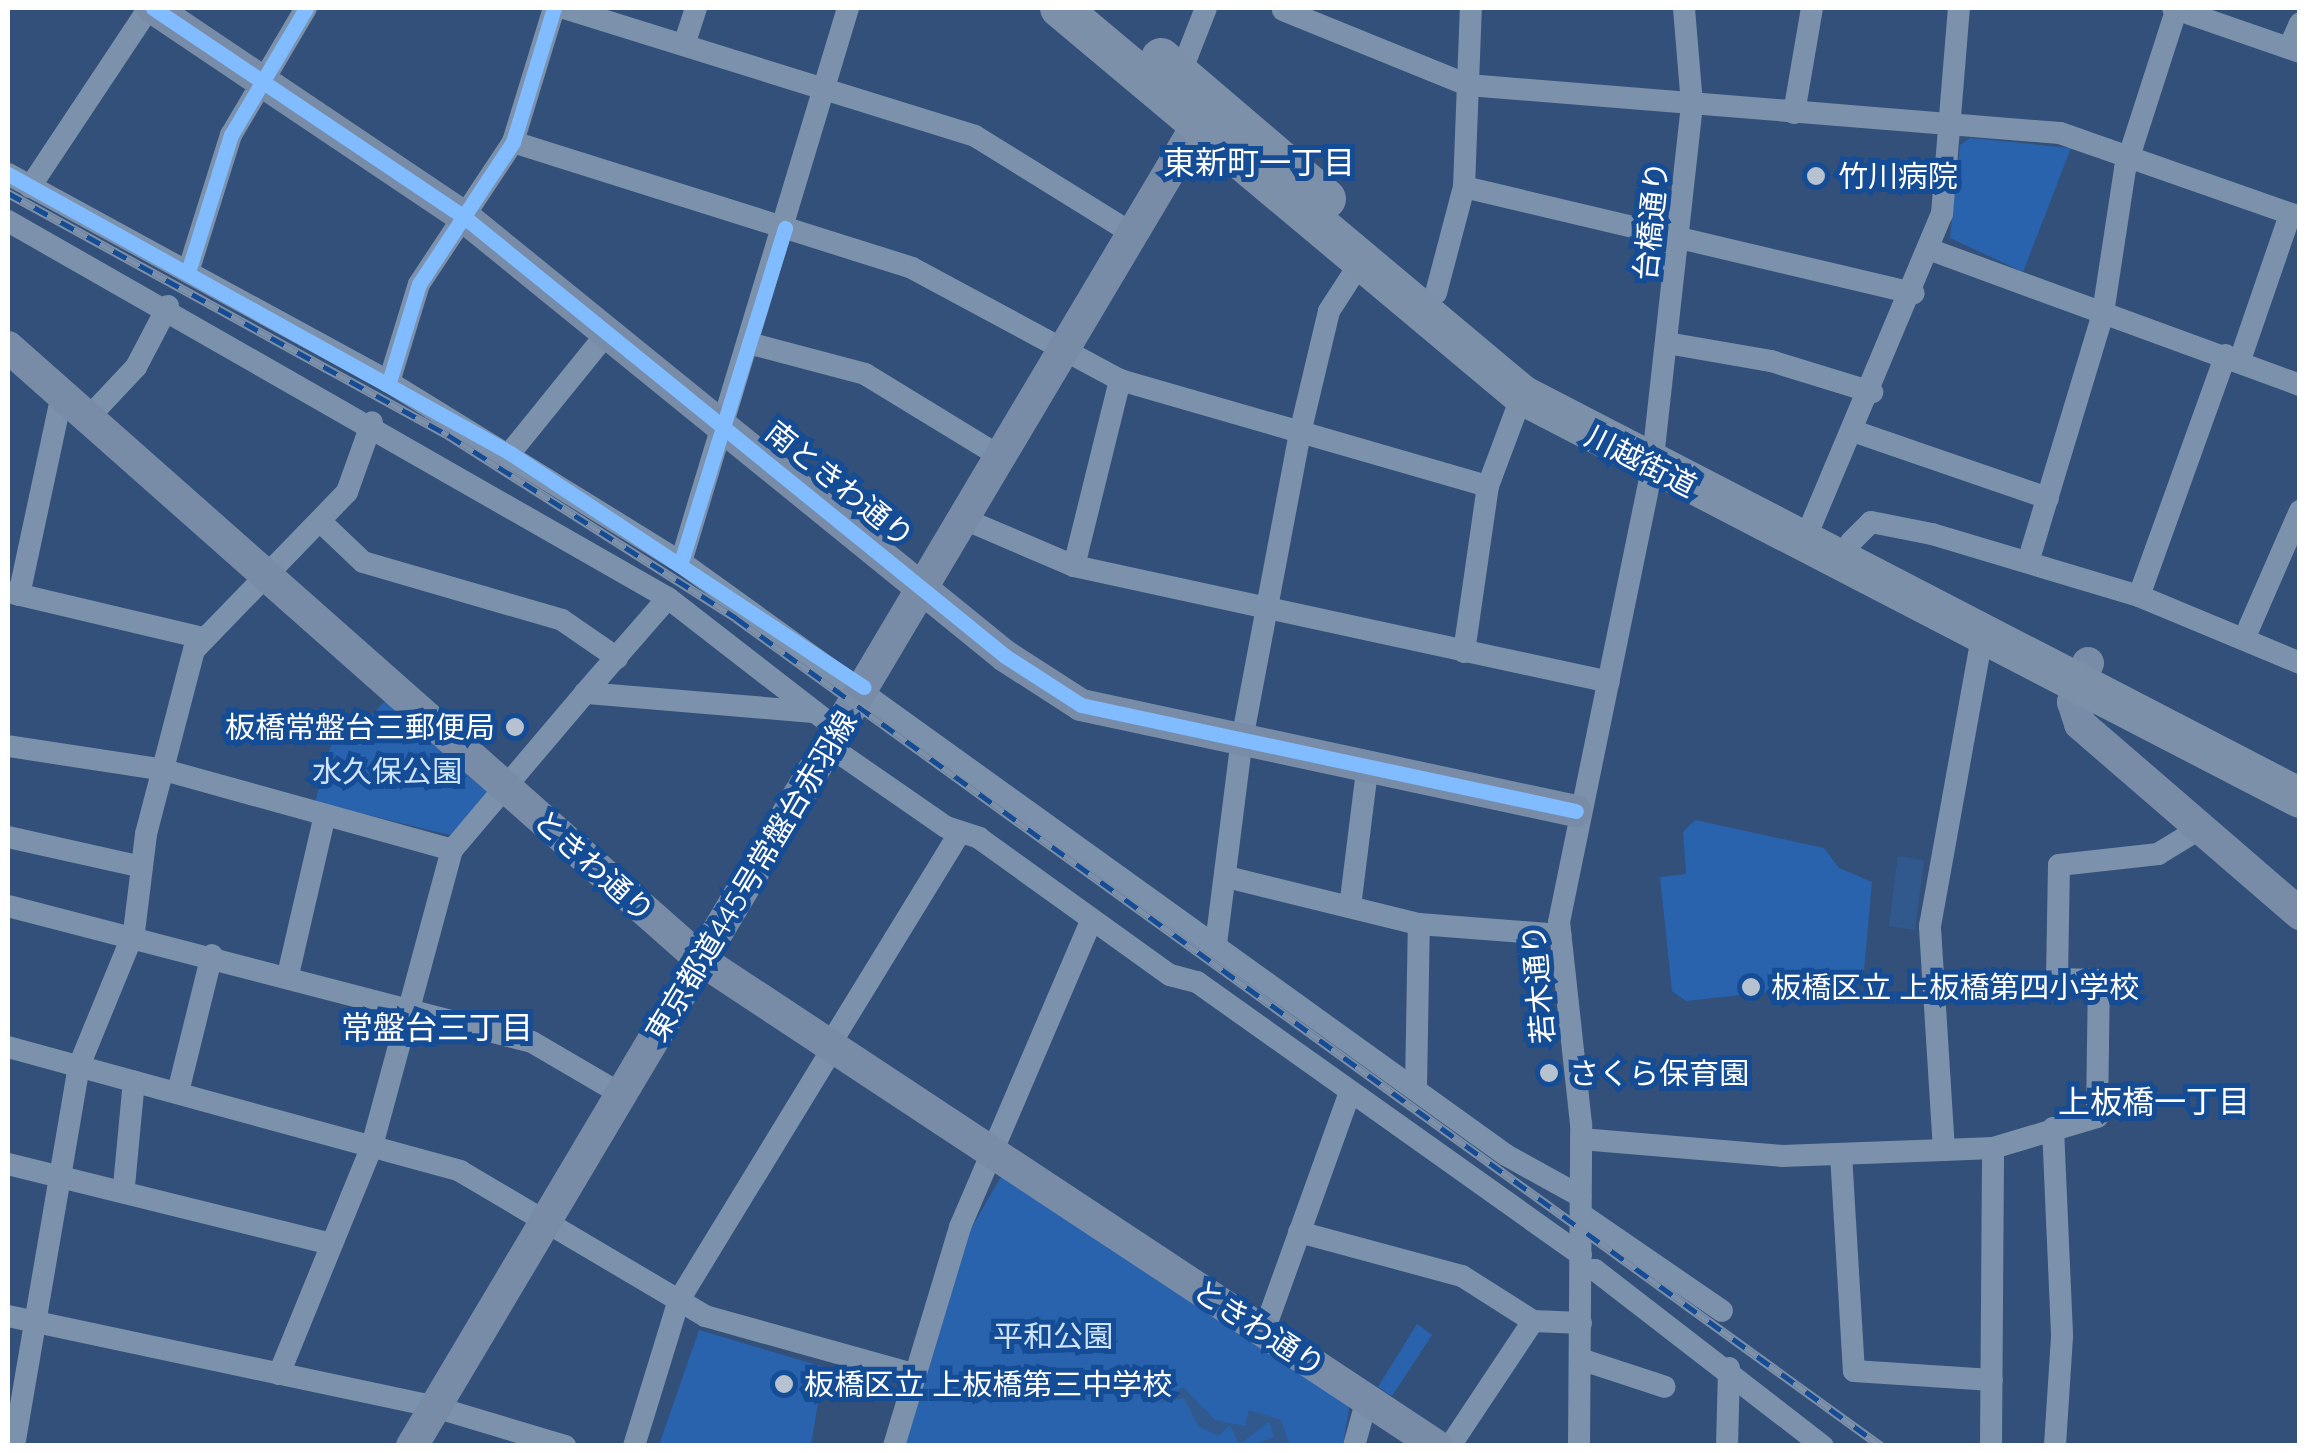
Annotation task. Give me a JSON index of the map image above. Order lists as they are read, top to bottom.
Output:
{
  "streets": {
    "highway": ["川越街道"],
    "street": [
      "台橋通り",
      "南ときわ通り",
      "ときわ通り",
      "東京都道445号常盤台赤羽線",
      "若木通り"
    ]
  },
  "crossings": [
    ["台橋通り", "川越街道"],
    ["台橋通り", "若木通り"],
    ["川越街道", "東京都道445号常盤台赤羽線"],
    ["川越街道", "若木通り"],
    ["南ときわ通り", "東京都道445号常盤台赤羽線"],
    ["南ときわ通り", "若木通り"],
    ["ときわ通り", "東京都道445号常盤台赤羽線"]
  ],
  "districts": ["東新町一丁目", "常盤台三丁目", "上板橋一丁目"],
  "parks": ["水久保公園", "平和公園"],
  "places": [
    "竹川病院",
    "板橋常盤台三郵便局",
    "板橋区立 上板橋第四小学校",
    "さくら保育園",
    "板橋区立 上板橋第三中学校"
  ]
}
